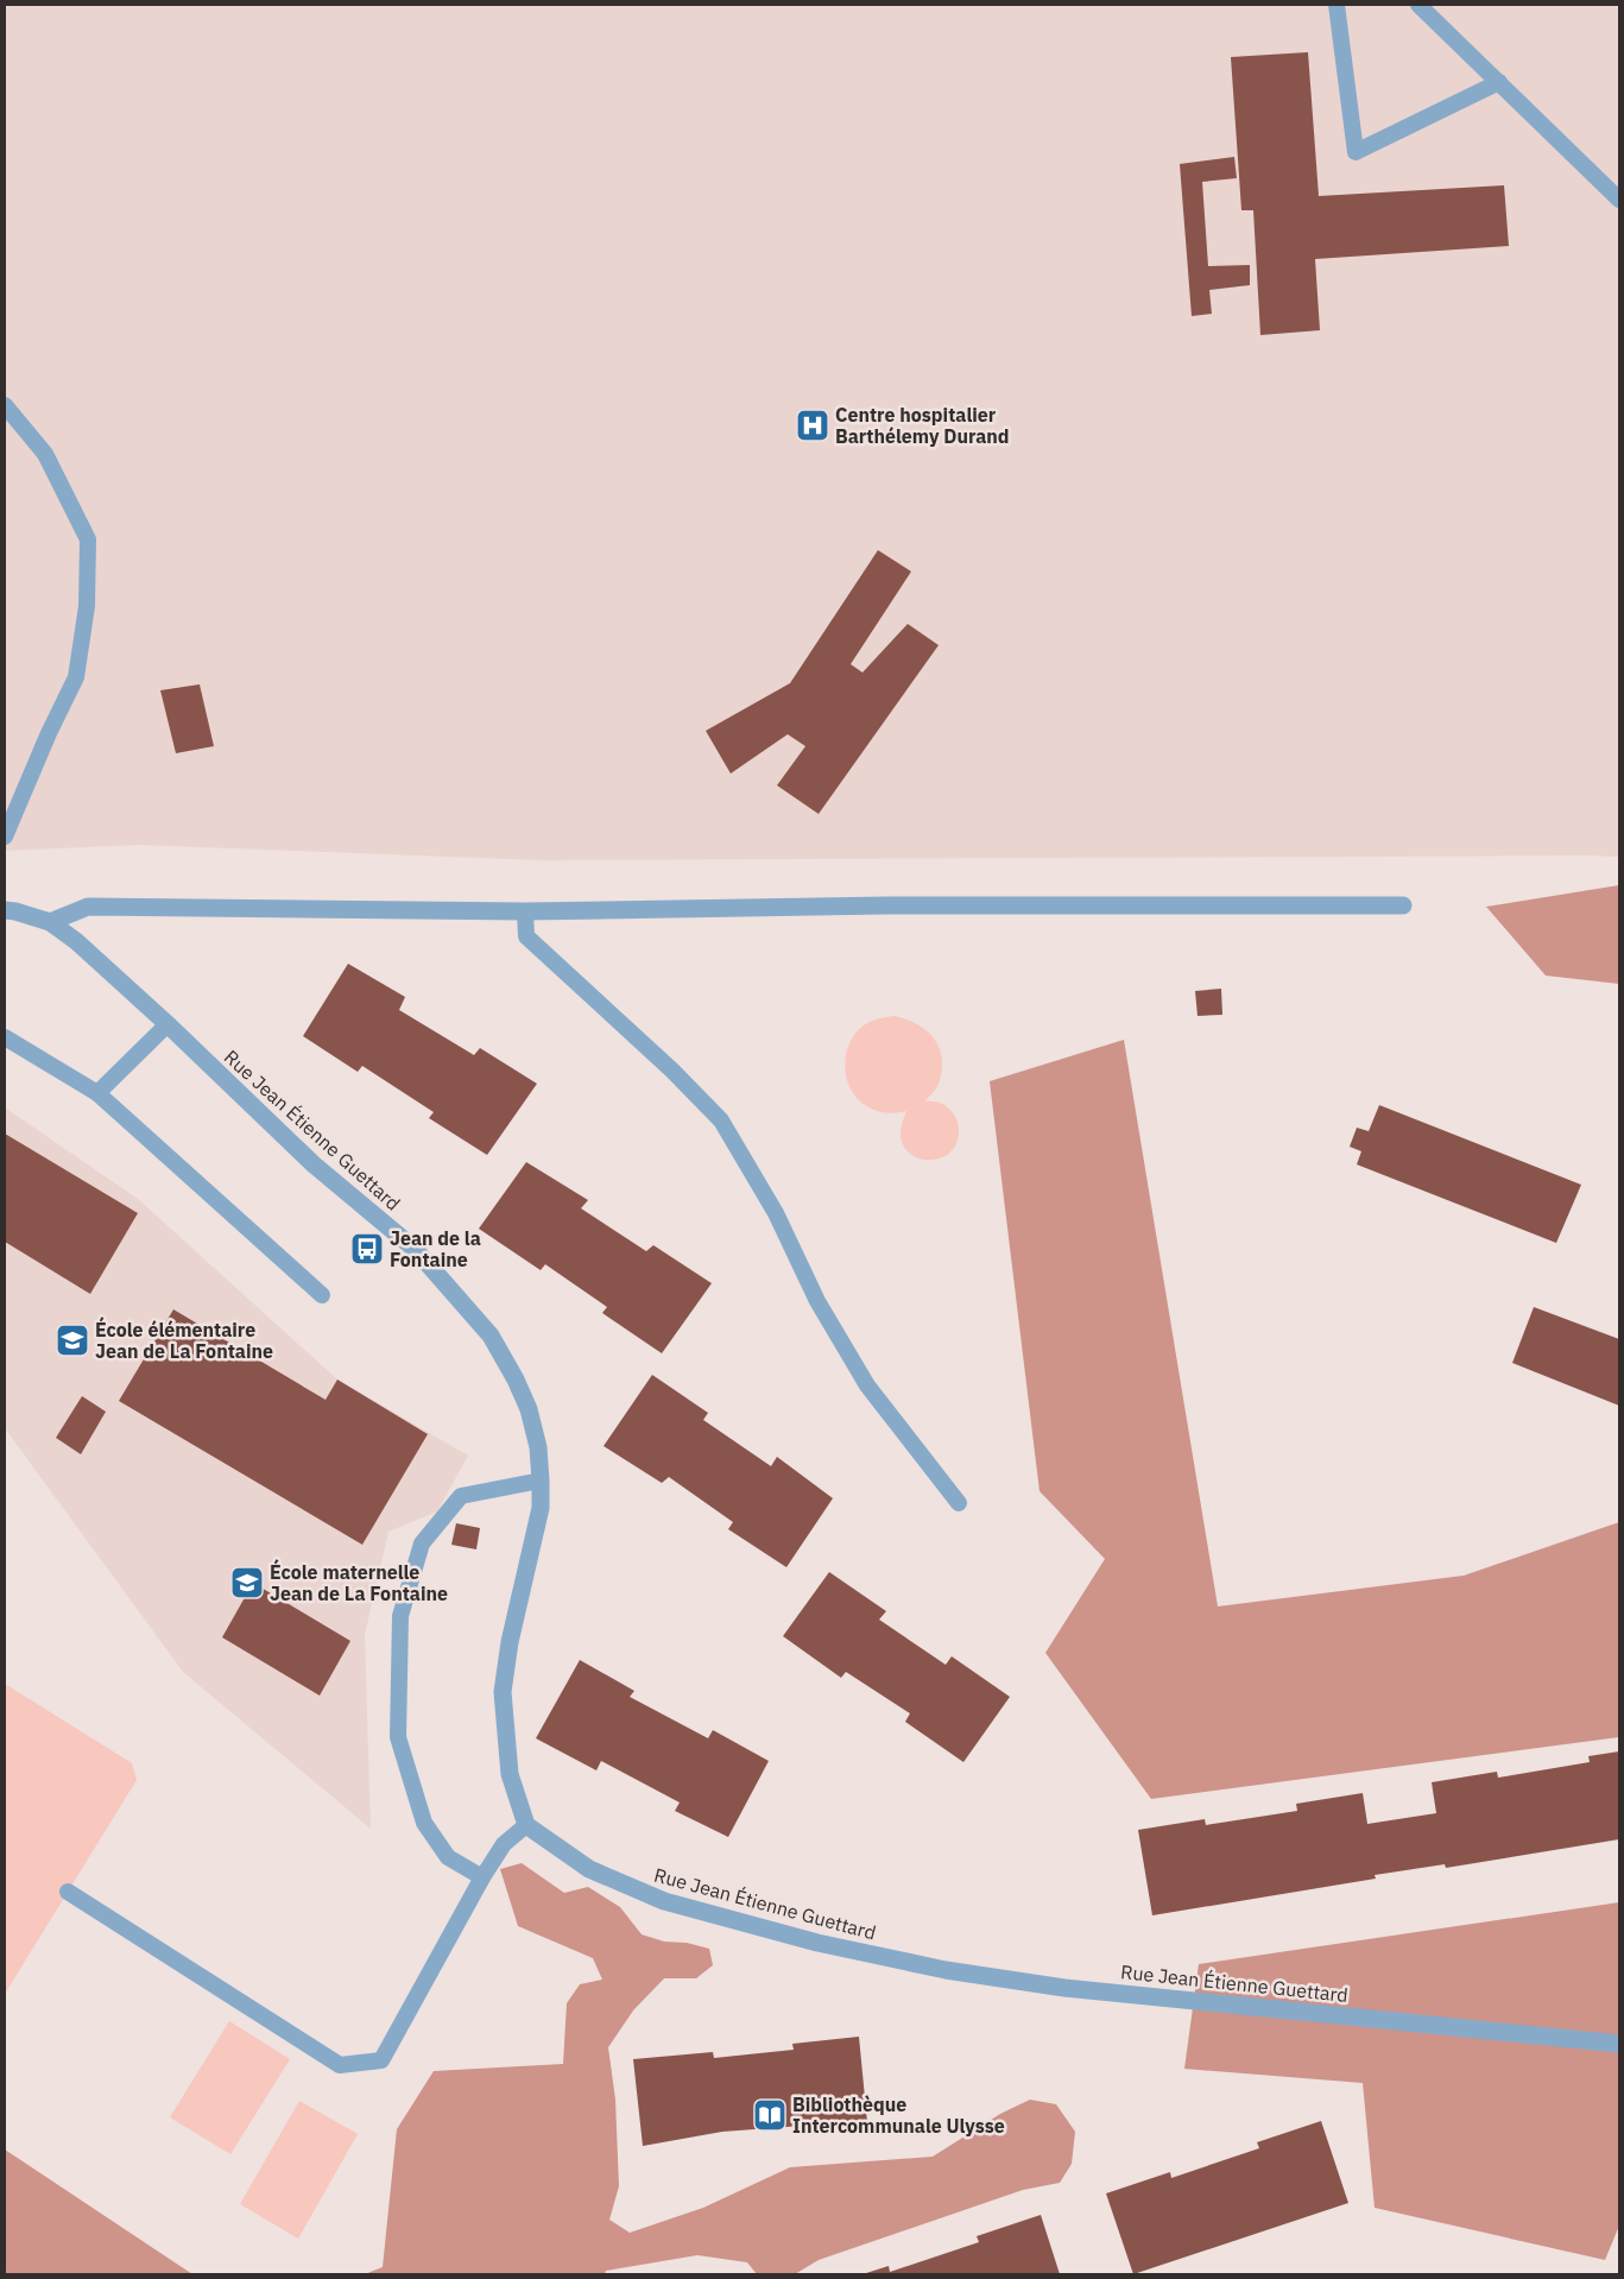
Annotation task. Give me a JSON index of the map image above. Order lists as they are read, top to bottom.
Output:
{
  "streets": {
    "street": ["Rue Jean Étienne Guettard"]
  },
  "places": {
    "hospital": ["Centre hospitalier Barthélemy Durand"],
    "bus stop": ["Jean de la Fontaine"],
    "school or university": ["École élémentaire Jean de La Fontaine", "École maternelle Jean de La Fontaine"],
    "library": ["Bibliothèque Intercommunale Ulysse"]
  }
}
